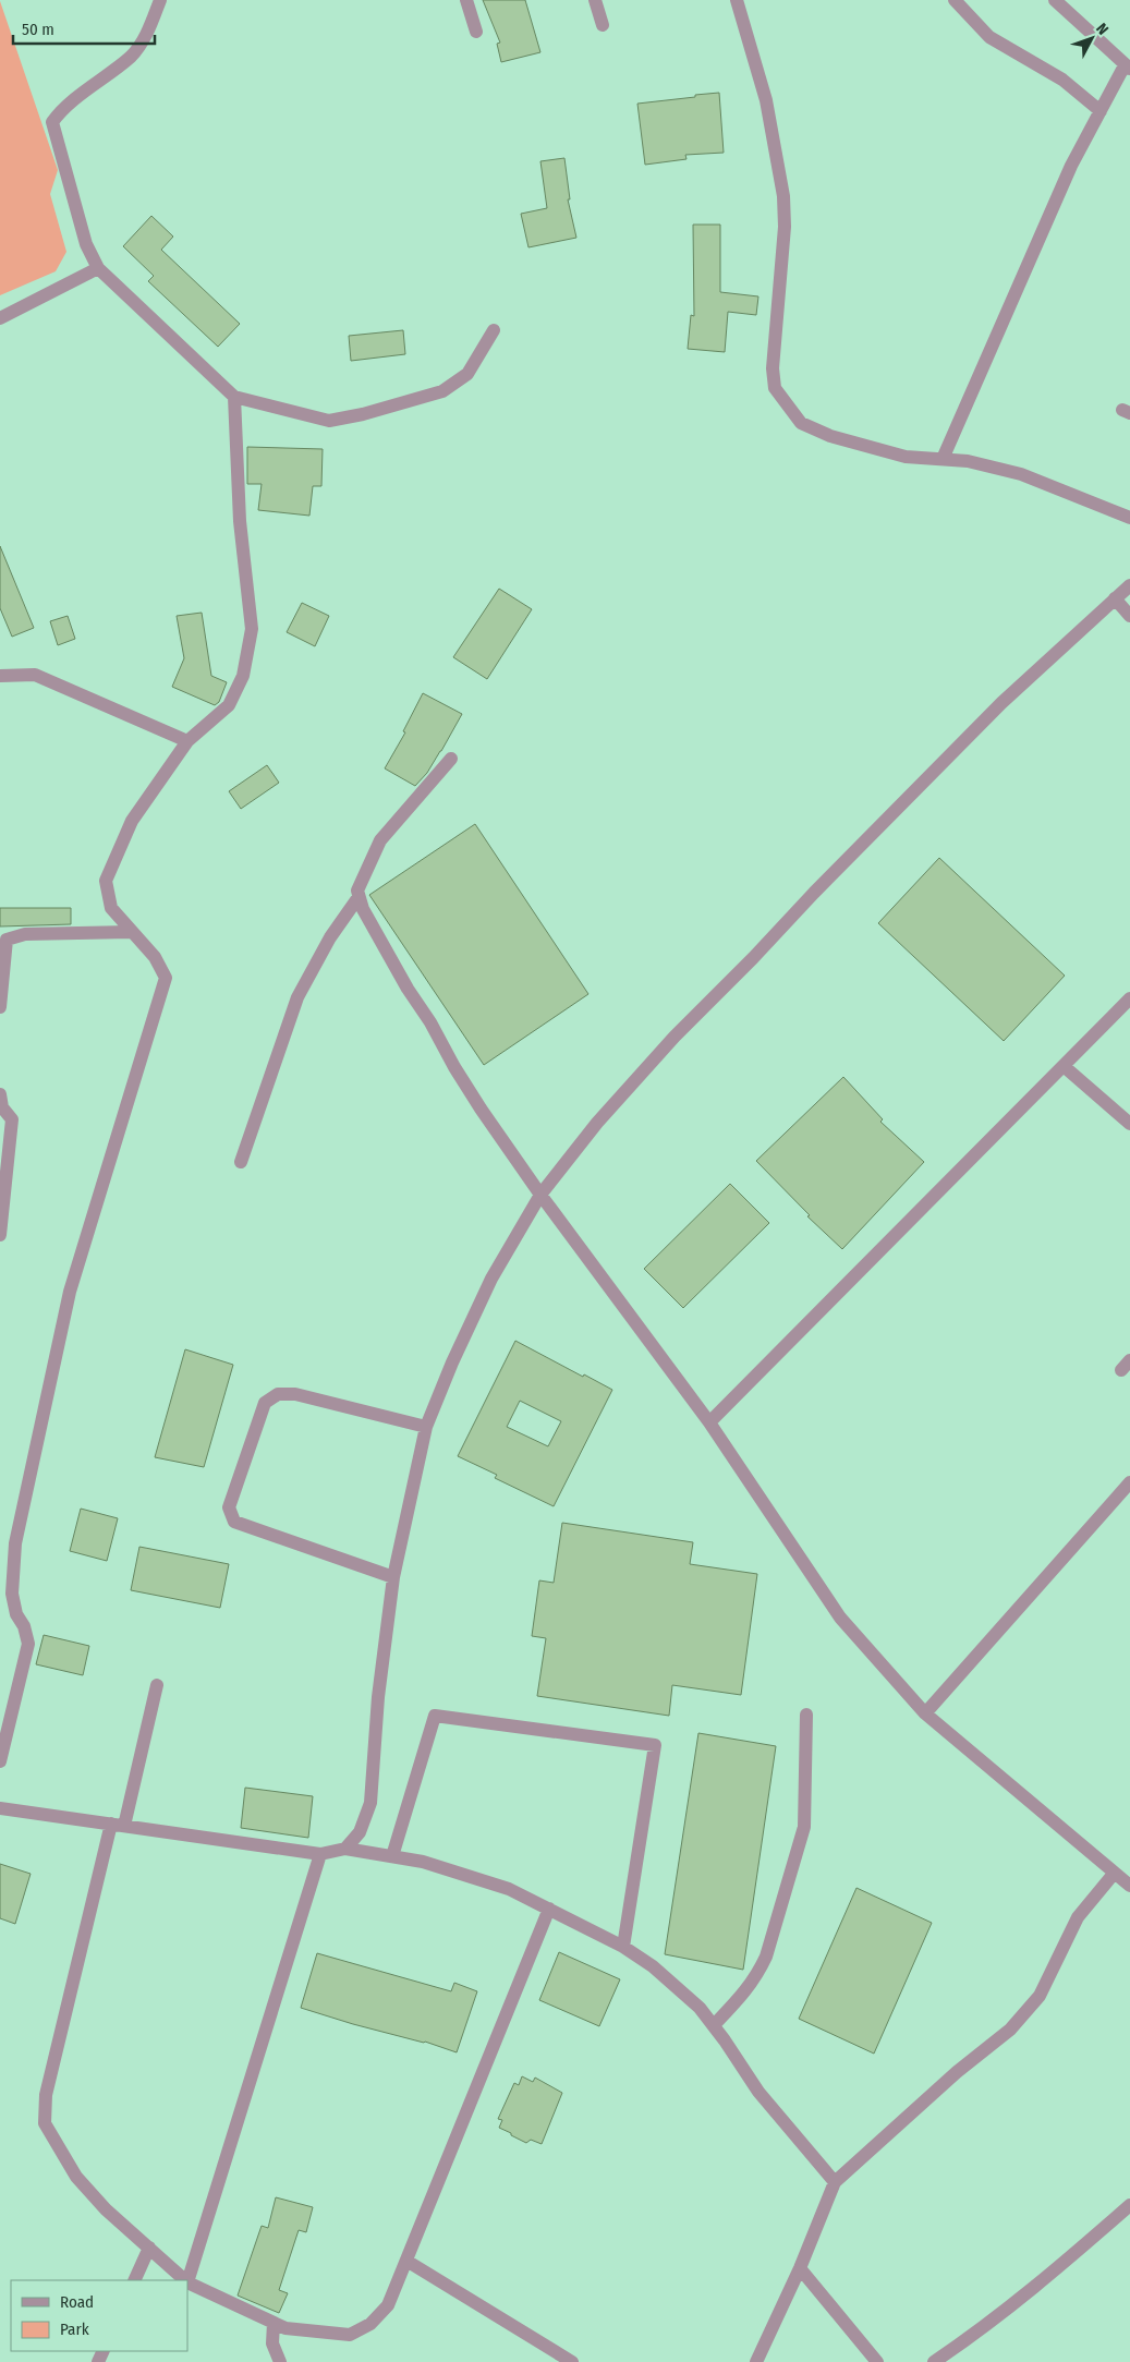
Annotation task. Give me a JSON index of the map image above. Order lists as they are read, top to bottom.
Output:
{
  "legend": ["Road", "Park"],
  "scale_bar": "50 m",
  "north": "top right"
}
